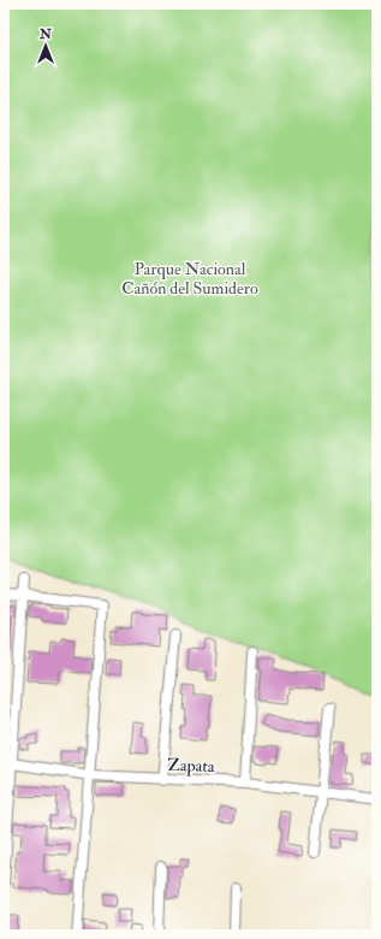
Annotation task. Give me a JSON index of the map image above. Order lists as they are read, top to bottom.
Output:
{
  "streets": {
    "street": ["Zapata"]
  },
  "parks": ["Parque Nacional Cañón del Sumidero"],
  "north": "top"
}
